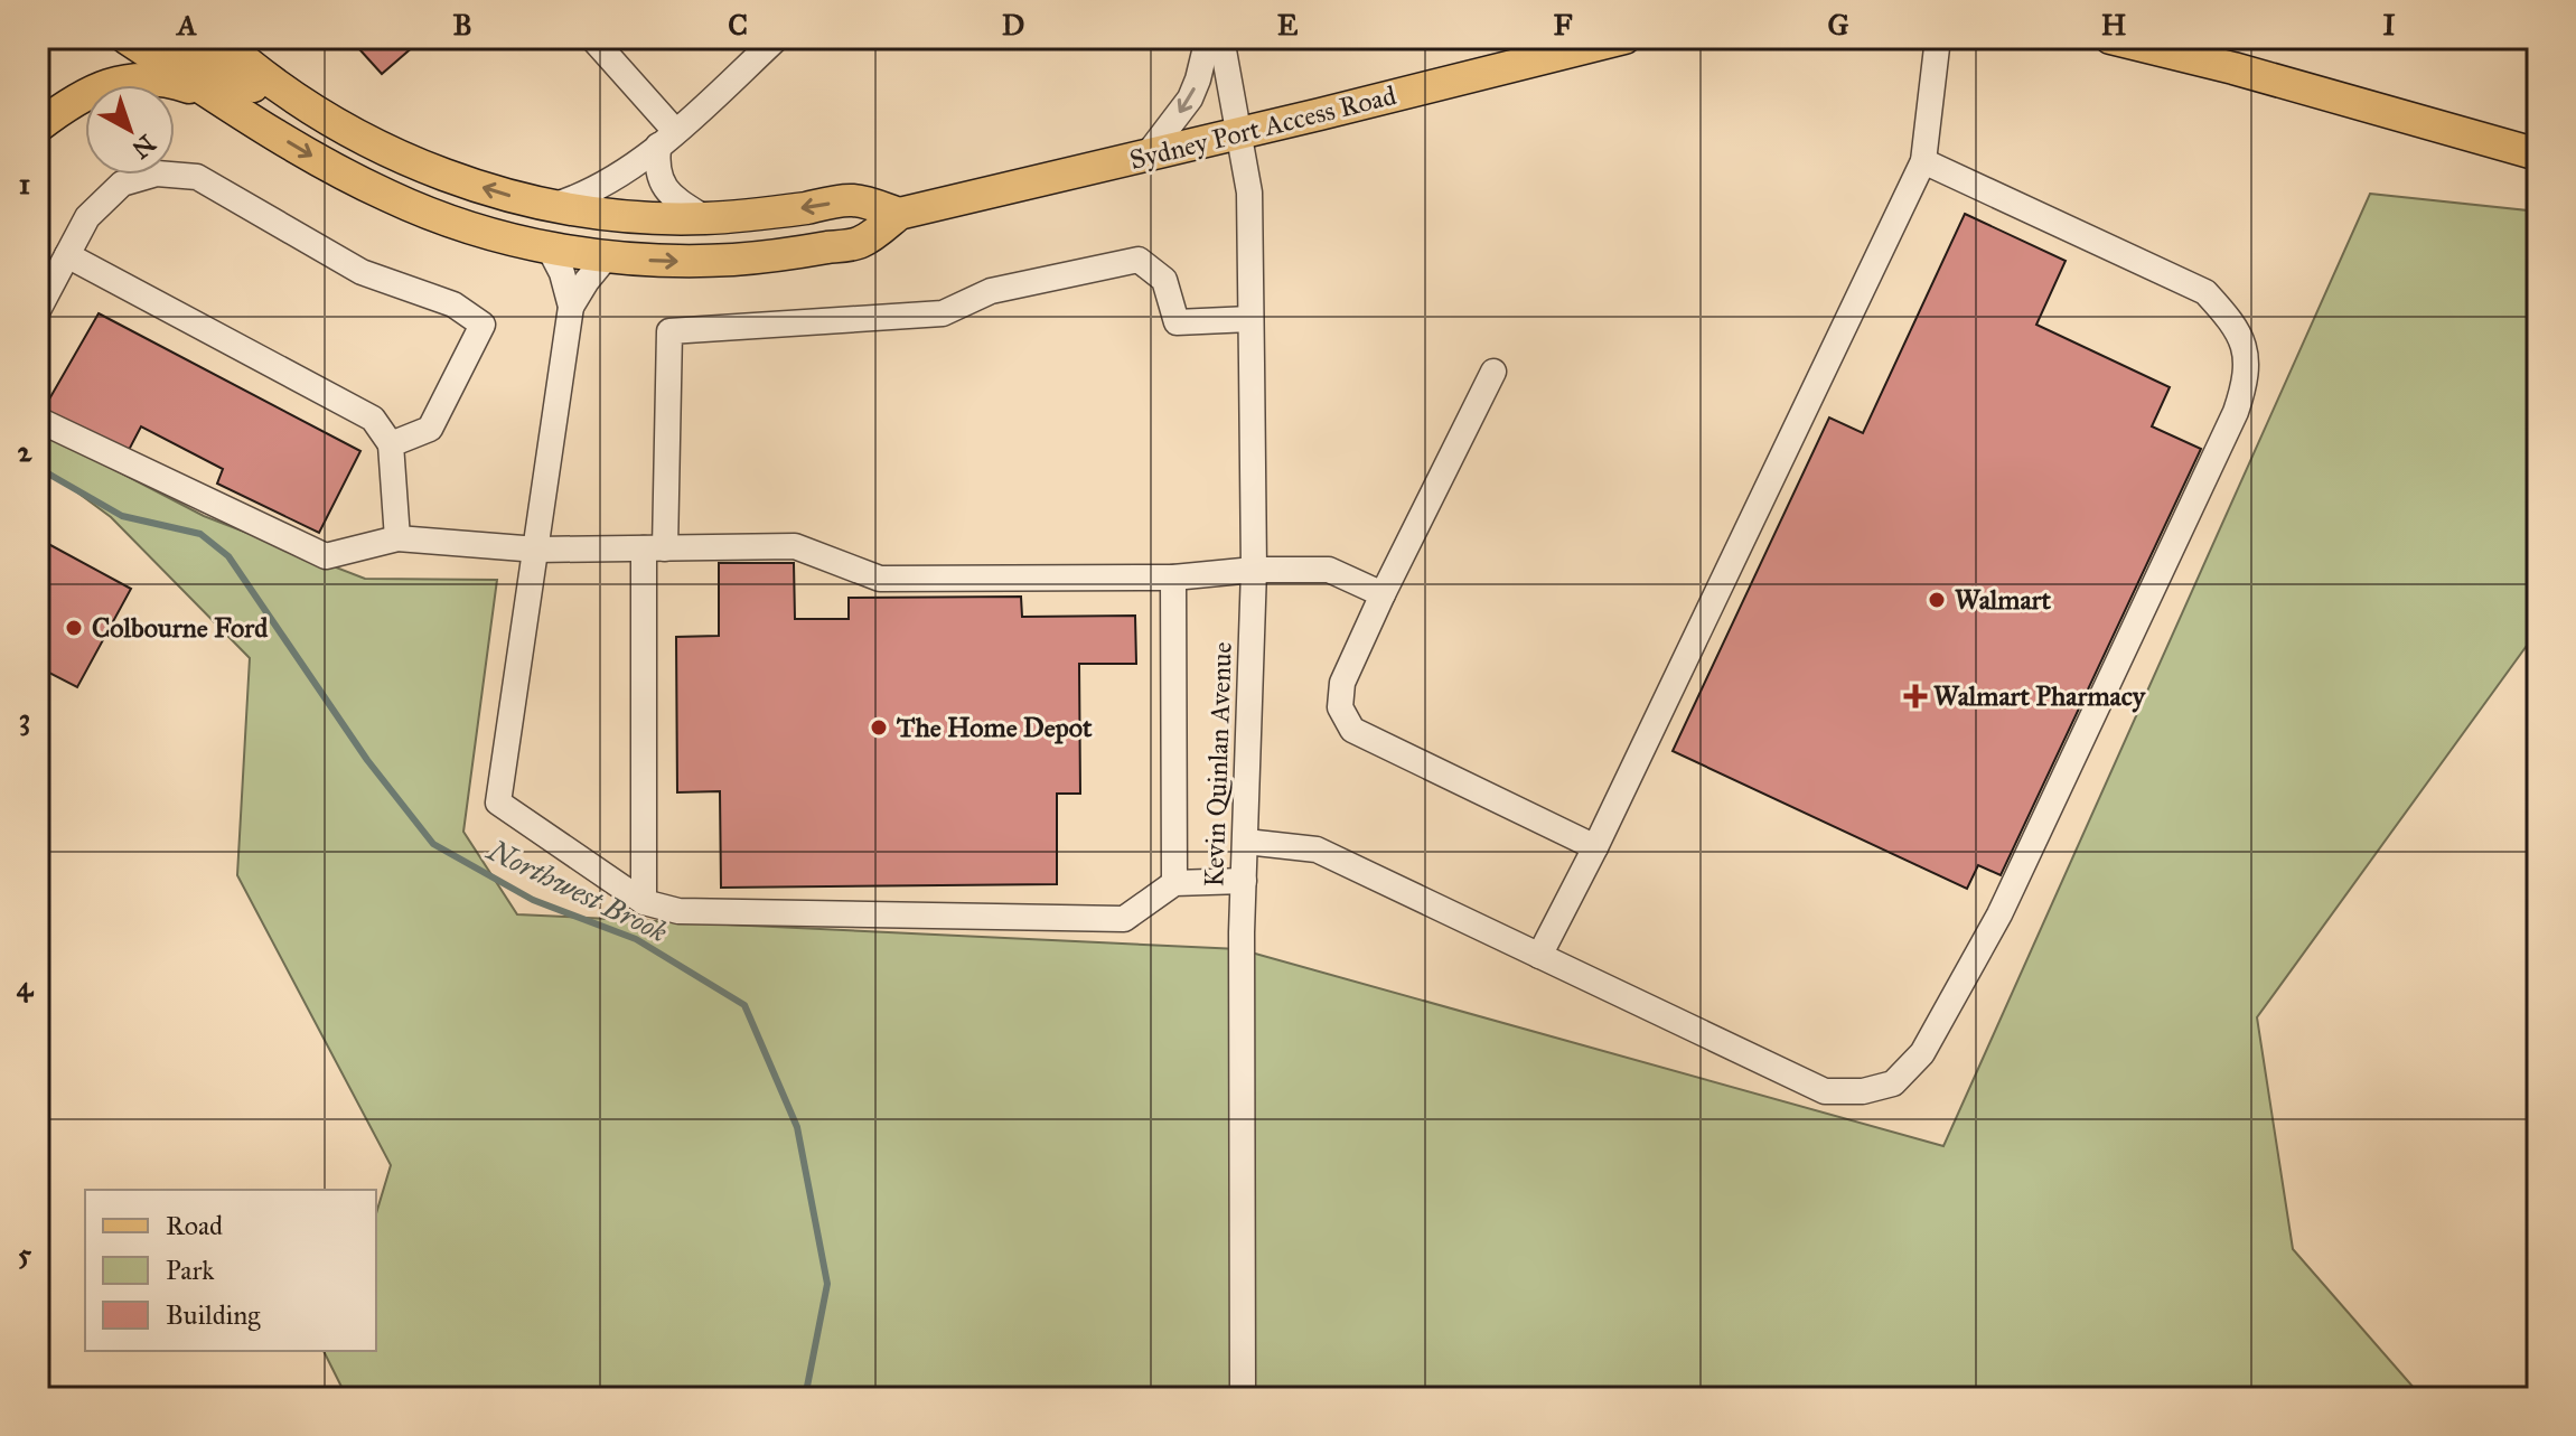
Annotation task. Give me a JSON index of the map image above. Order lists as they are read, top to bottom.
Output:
{
  "streets": {
    "main road": ["Sydney Port Access Road"],
    "street": ["Kevin Quinlan Avenue"]
  },
  "crossings": [
    ["Sydney Port Access Road", "Kevin Quinlan Avenue"]
  ],
  "water": ["Northwest Brook"],
  "places": {
    "other": ["Walmart", "Colbourne Ford", "The Home Depot"],
    "health": ["Walmart Pharmacy"]
  },
  "legend": ["Road", "Park", "Building"],
  "north": "bottom right",
  "grid": {
    "columns": [
      "A",
      "B",
      "C",
      "D",
      "E",
      "F",
      "G",
      "H",
      "I"
    ],
    "rows": [
      "1",
      "2",
      "3",
      "4",
      "5"
    ]
  }
}
